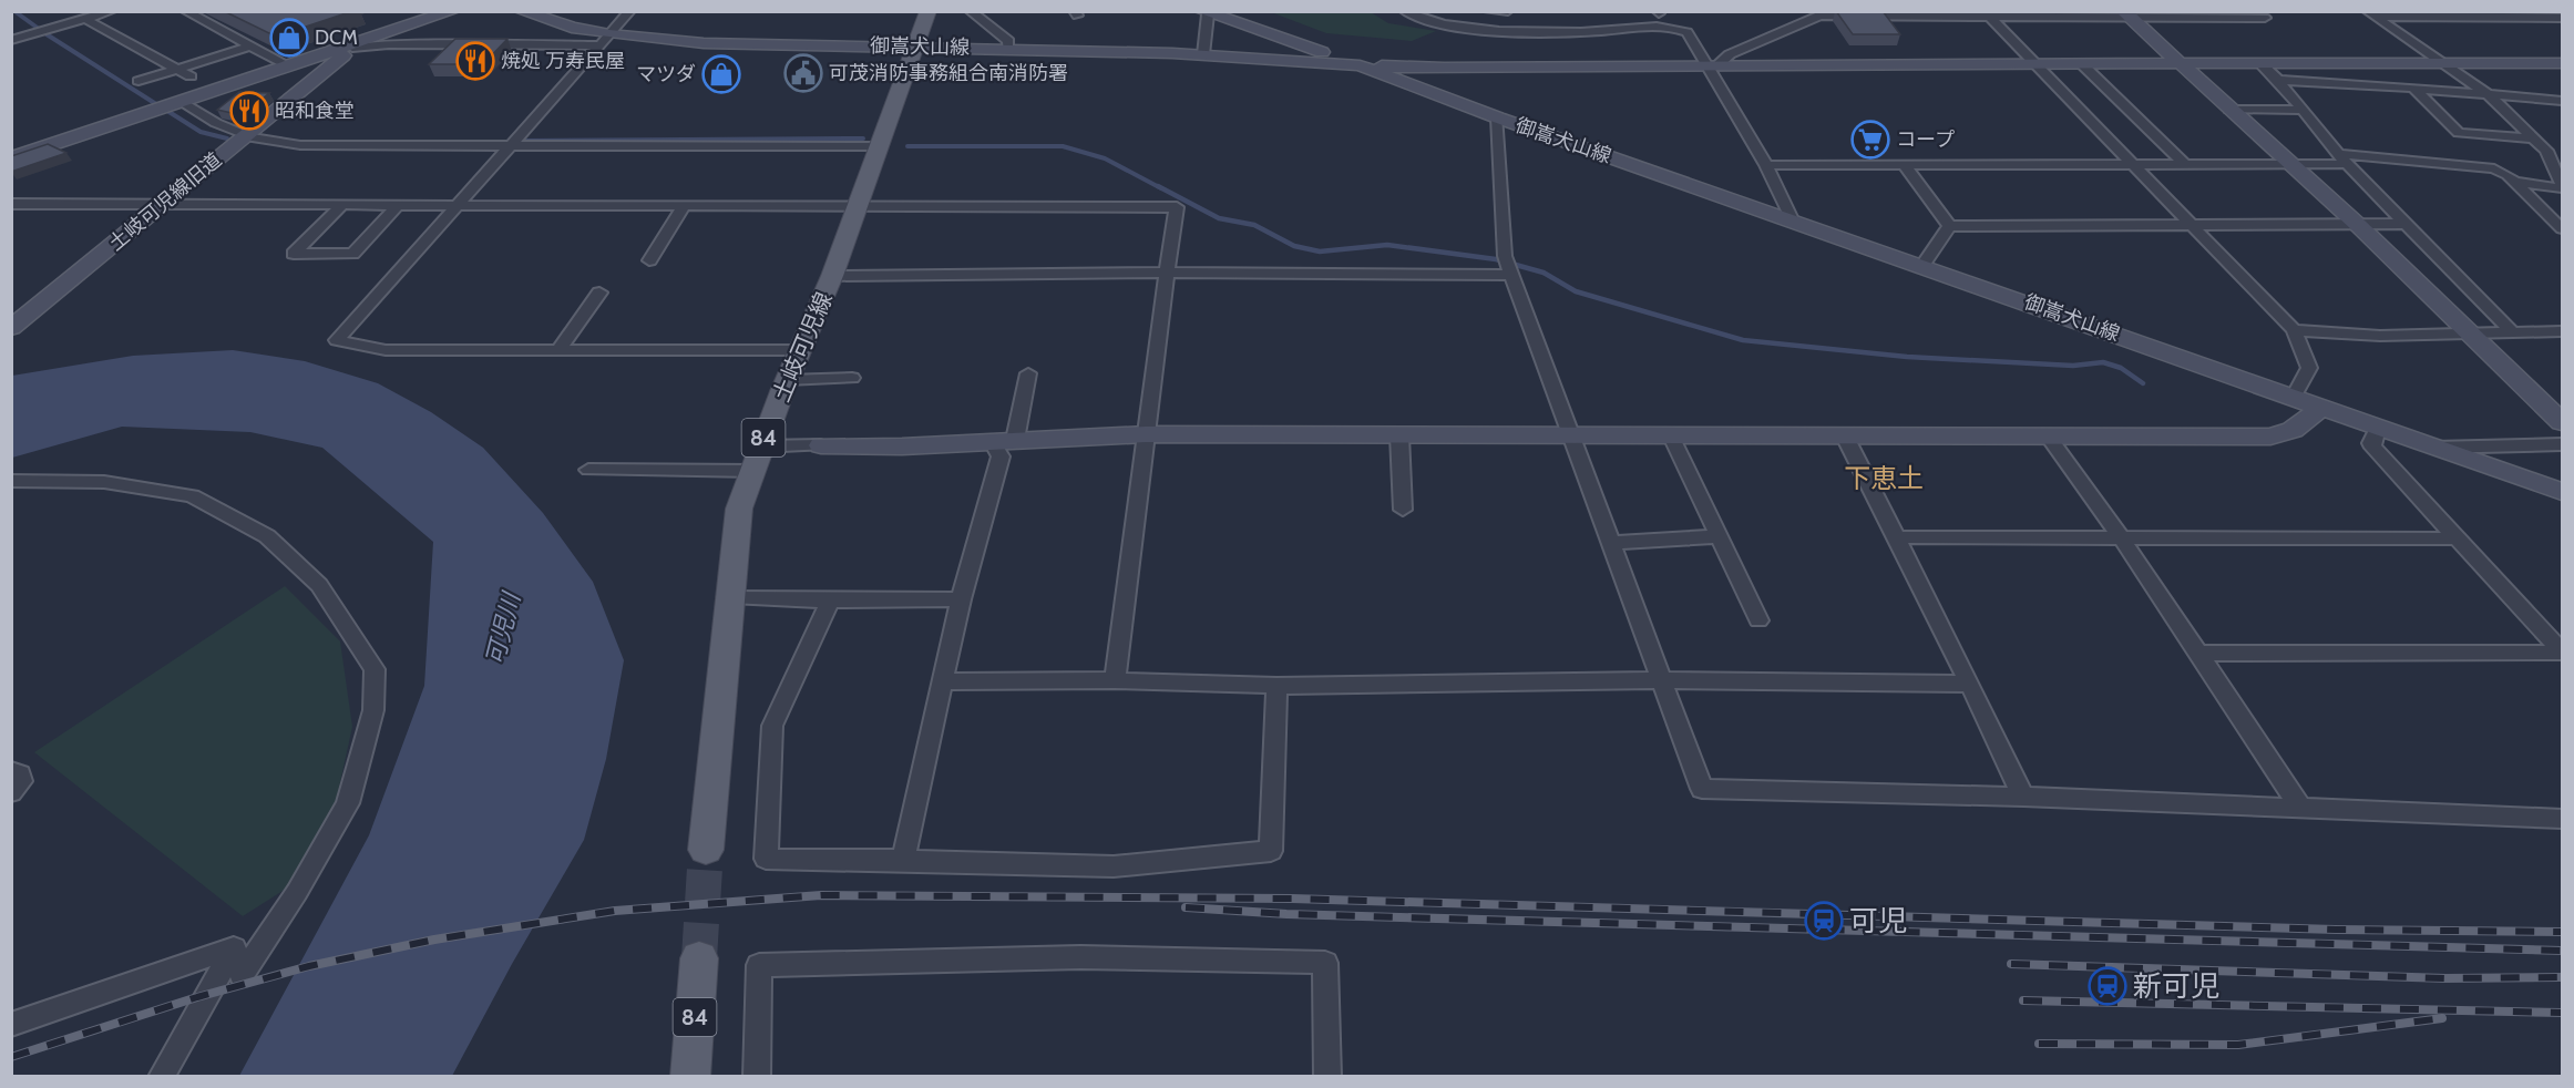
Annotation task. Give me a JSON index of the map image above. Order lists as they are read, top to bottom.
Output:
{
  "streets": {
    "main road": ["土岐可児線", "84"],
    "street": ["御嵩犬山線", "土岐可児線旧道"]
  },
  "crossings": [
    ["御嵩犬山線", "土岐可児線"]
  ],
  "districts": ["下恵土"],
  "water": ["可児川"],
  "places": {
    "shop": ["DCM", "マツダ"],
    "restaurant": ["焼処 万寿民屋", "昭和食堂"],
    "public building": ["可茂消防事務組合南消防署"],
    "supermarket": ["コープ"],
    "station": ["可児", "新可児"]
  }
}
